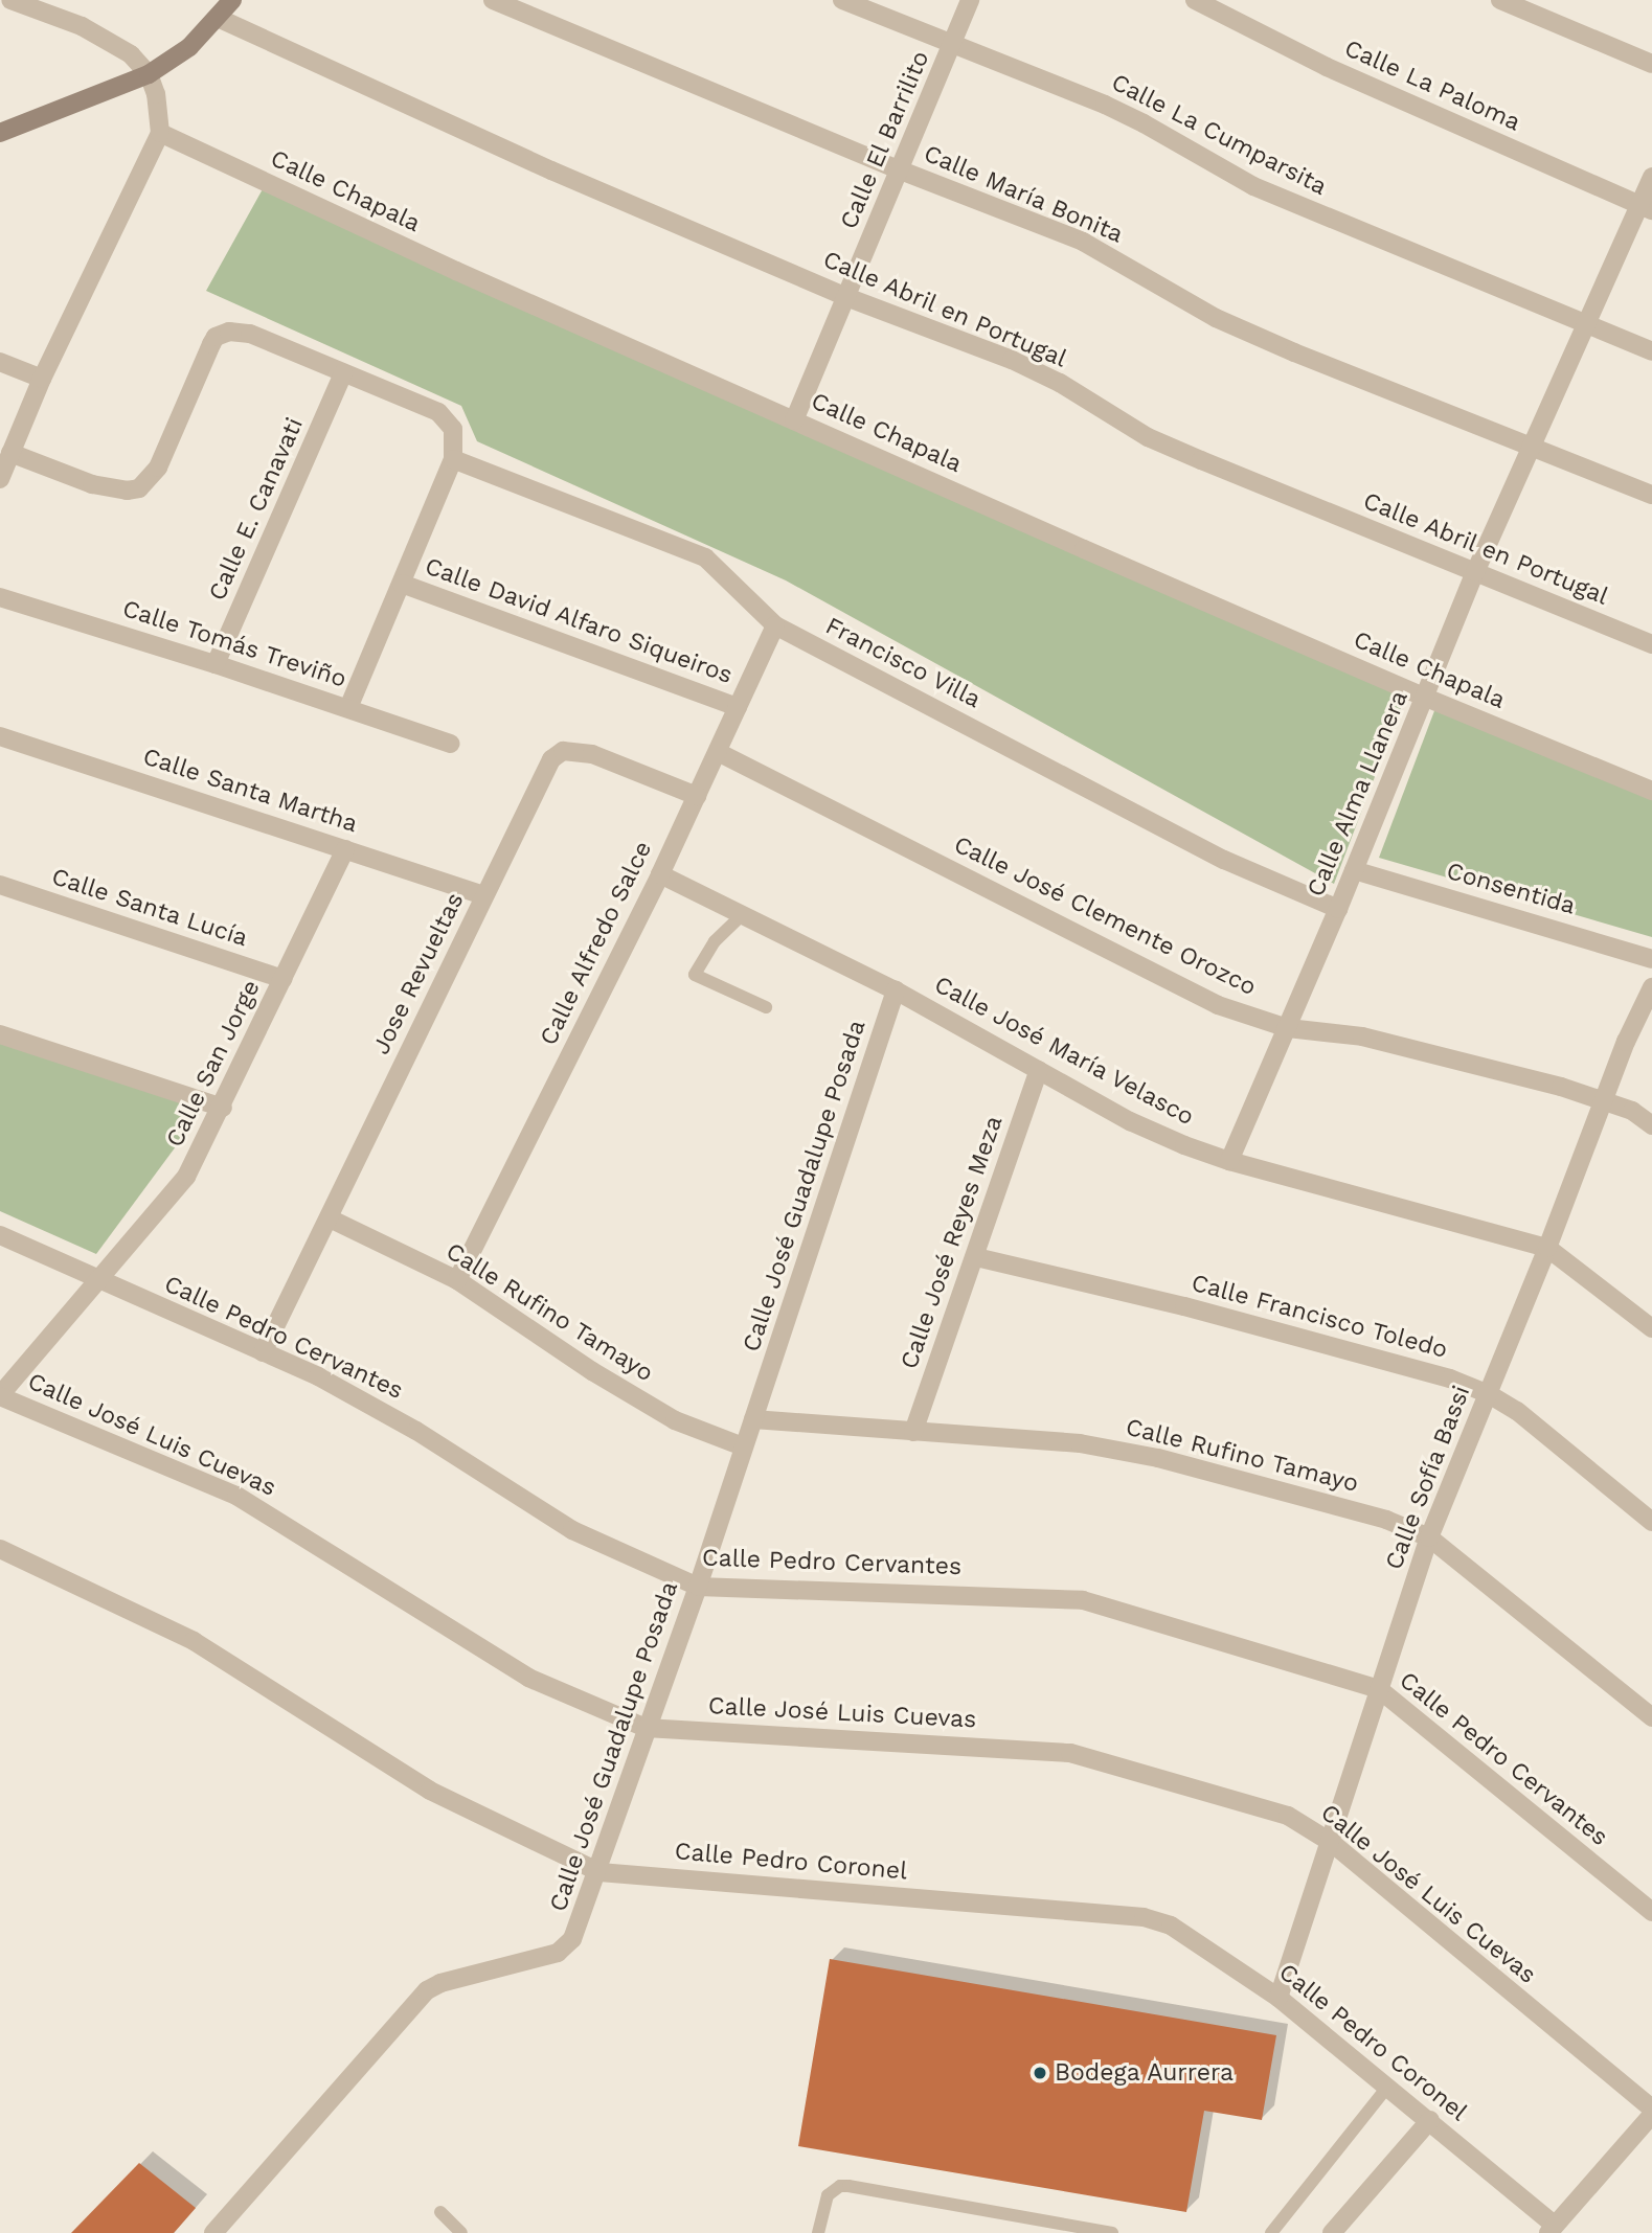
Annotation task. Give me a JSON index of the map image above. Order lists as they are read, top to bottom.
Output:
{
  "streets": {
    "street": [
      "Calle La Paloma",
      "Calle La Cumparsita",
      "Calle El Barrilito",
      "Calle Chapala",
      "Calle María Bonita",
      "Calle Abril en Portugal",
      "Calle E. Canavati",
      "Calle David Alfaro Siqueiros",
      "Calle Tomás Treviño",
      "Francisco Villa",
      "Calle Santa Martha",
      "Calle Alma Llanera",
      "Consentida",
      "Calle Santa Lucía",
      "Calle José Clemente Orozco",
      "Calle Alfredo Salce",
      "Jose Revueltas",
      "Calle José María Velasco",
      "Calle San Jorge",
      "Calle José Guadalupe Posada",
      "Calle José Reyes Meza",
      "Calle Rufino Tamayo",
      "Calle Francisco Toledo",
      "Calle Pedro Cervantes",
      "Calle José Luis Cuevas",
      "Calle Sofía Bassi",
      "Calle Pedro Coronel"
    ]
  },
  "crossings": [
    ["Calle La Paloma", "Calle Alma Llanera"],
    ["Calle La Cumparsita", "Calle El Barrilito"],
    ["Calle La Cumparsita", "Calle Alma Llanera"],
    ["Calle El Barrilito", "Calle Chapala"],
    ["Calle El Barrilito", "Calle María Bonita"],
    ["Calle El Barrilito", "Calle Abril en Portugal"],
    ["Calle Chapala", "Calle Alma Llanera"],
    ["Calle María Bonita", "Calle Alma Llanera"],
    ["Calle Abril en Portugal", "Calle Alma Llanera"],
    ["Calle E. Canavati", "Calle Tomás Treviño"],
    ["Calle David Alfaro Siqueiros", "Calle Alfredo Salce"],
    ["Francisco Villa", "Calle Alma Llanera"],
    ["Francisco Villa", "Calle Alfredo Salce"],
    ["Calle Santa Martha", "Jose Revueltas"],
    ["Calle Santa Martha", "Calle San Jorge"],
    ["Calle Alma Llanera", "Consentida"],
    ["Calle Alma Llanera", "Calle José Clemente Orozco"],
    ["Calle Alma Llanera", "Calle José María Velasco"],
    ["Calle Santa Lucía", "Calle San Jorge"],
    ["Calle José Clemente Orozco", "Calle Alfredo Salce"],
    ["Calle José Clemente Orozco", "Calle Sofía Bassi"],
    ["Calle Alfredo Salce", "Jose Revueltas"],
    ["Calle Alfredo Salce", "Calle José María Velasco"],
    ["Calle Alfredo Salce", "Calle Rufino Tamayo"],
    ["Jose Revueltas", "Calle Rufino Tamayo"],
    ["Jose Revueltas", "Calle Pedro Cervantes"],
    ["Calle José María Velasco", "Calle José Guadalupe Posada"],
    ["Calle José María Velasco", "Calle José Reyes Meza"],
    ["Calle José María Velasco", "Calle Sofía Bassi"],
    ["Calle San Jorge", "Calle Pedro Cervantes"],
    ["Calle San Jorge", "Calle José Luis Cuevas"],
    ["Calle José Guadalupe Posada", "Calle Rufino Tamayo"],
    ["Calle José Guadalupe Posada", "Calle Pedro Cervantes"],
    ["Calle José Guadalupe Posada", "Calle José Luis Cuevas"],
    ["Calle José Guadalupe Posada", "Calle Pedro Coronel"],
    ["Calle José Reyes Meza", "Calle Rufino Tamayo"],
    ["Calle José Reyes Meza", "Calle Francisco Toledo"],
    ["Calle Rufino Tamayo", "Calle Sofía Bassi"],
    ["Calle Francisco Toledo", "Calle Sofía Bassi"],
    ["Calle Pedro Cervantes", "Calle Sofía Bassi"],
    ["Calle José Luis Cuevas", "Calle Sofía Bassi"],
    ["Calle Sofía Bassi", "Calle Pedro Coronel"]
  ],
  "places": ["Bodega Aurrera"]
}
